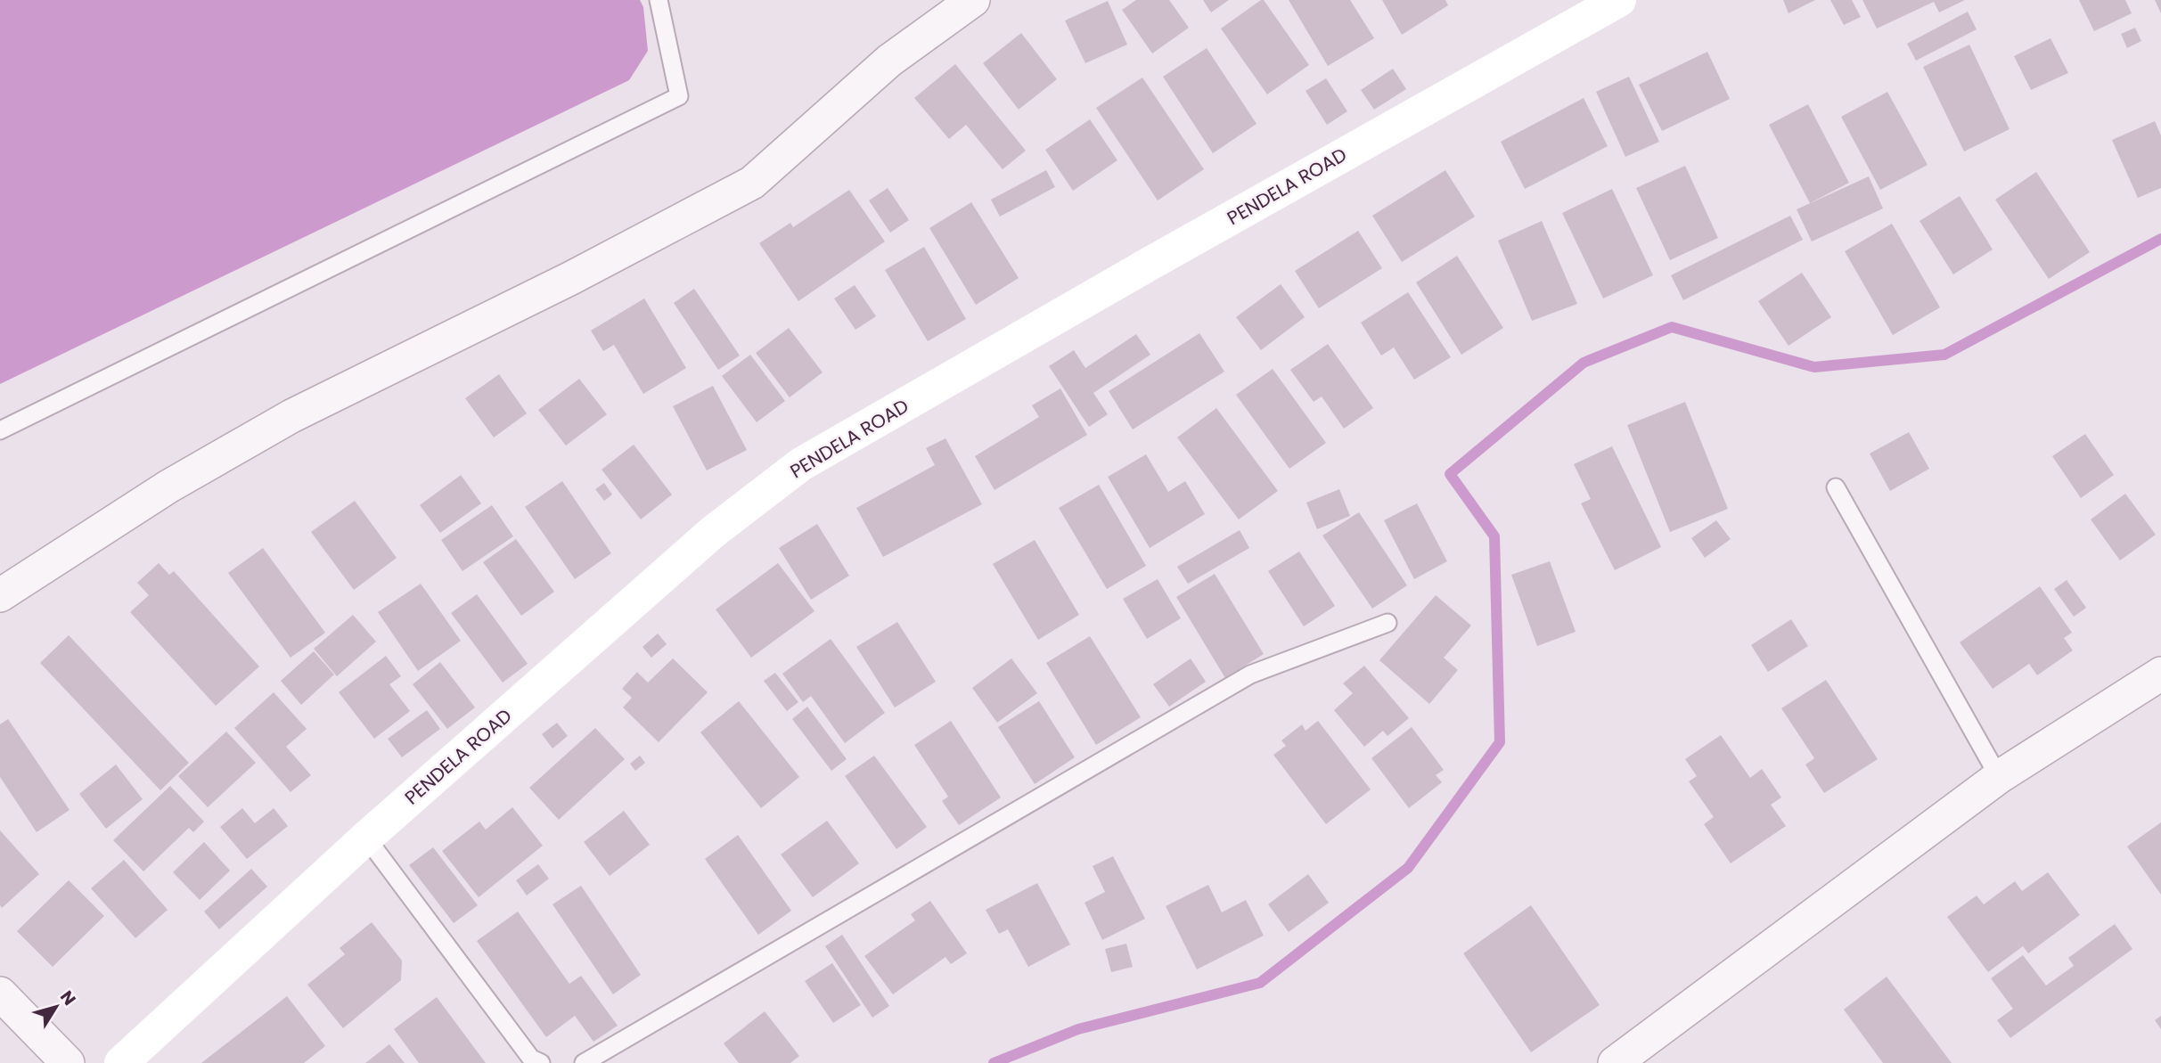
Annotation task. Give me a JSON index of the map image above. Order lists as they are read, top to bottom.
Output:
{
  "streets": {
    "street": ["PENDELA ROAD"]
  },
  "north": "top right"
}
